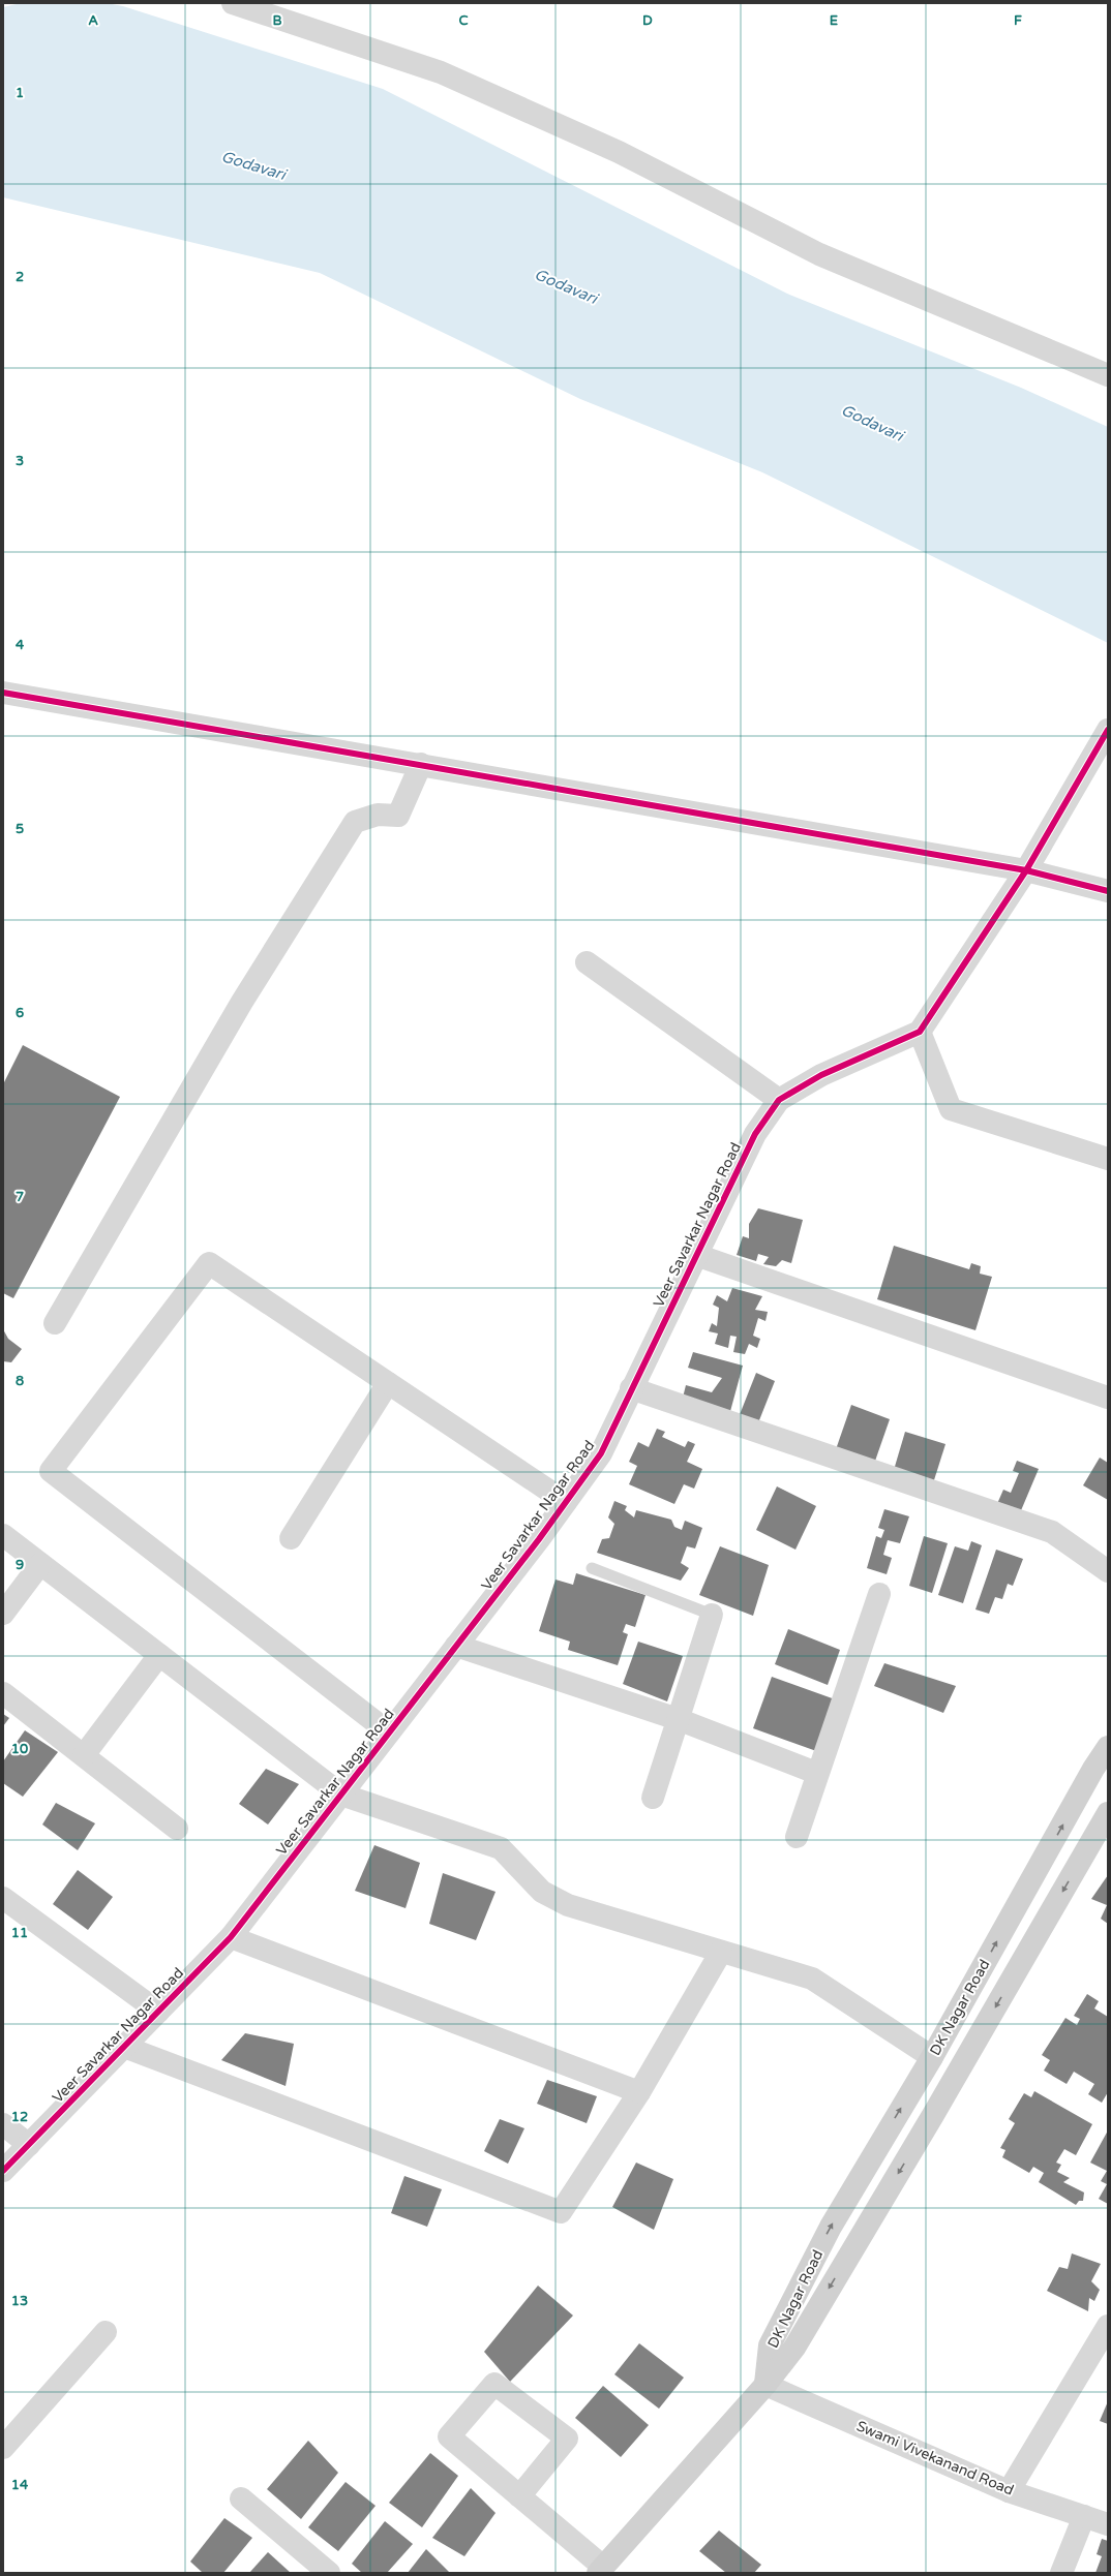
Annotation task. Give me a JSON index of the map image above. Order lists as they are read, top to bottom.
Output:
{
  "streets": {
    "main road": ["DK Nagar Road"],
    "street": ["Veer Savarkar Nagar Road", "Swami Vivekanand Road"]
  },
  "crossings": [
    ["DK Nagar Road", "Swami Vivekanand Road"]
  ],
  "water": ["Godavari"],
  "grid": {
    "columns": [
      "A",
      "B",
      "C",
      "D",
      "E",
      "F"
    ],
    "rows": [
      "1",
      "2",
      "3",
      "4",
      "5",
      "6",
      "7",
      "8",
      "9",
      "10",
      "11",
      "12",
      "13",
      "14"
    ]
  }
}
